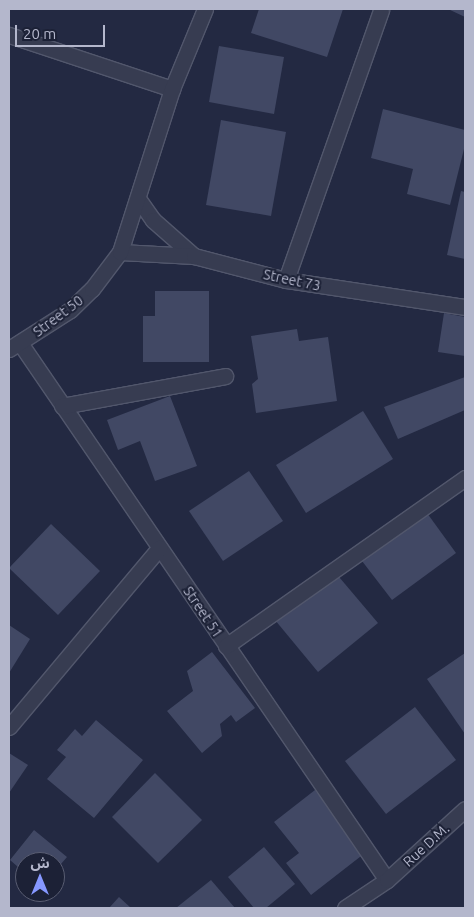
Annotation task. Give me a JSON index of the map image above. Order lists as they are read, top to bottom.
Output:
{
  "streets": {
    "street": [
      "Street 73",
      "Street 50",
      "Street 51",
      "Rue D.M."
    ]
  },
  "crossings": [
    ["Street 73", "Street 50"],
    ["Street 50", "Street 51"],
    ["Street 51", "Rue D.M."]
  ],
  "scale_bar": "20 m",
  "north": "top"
}
